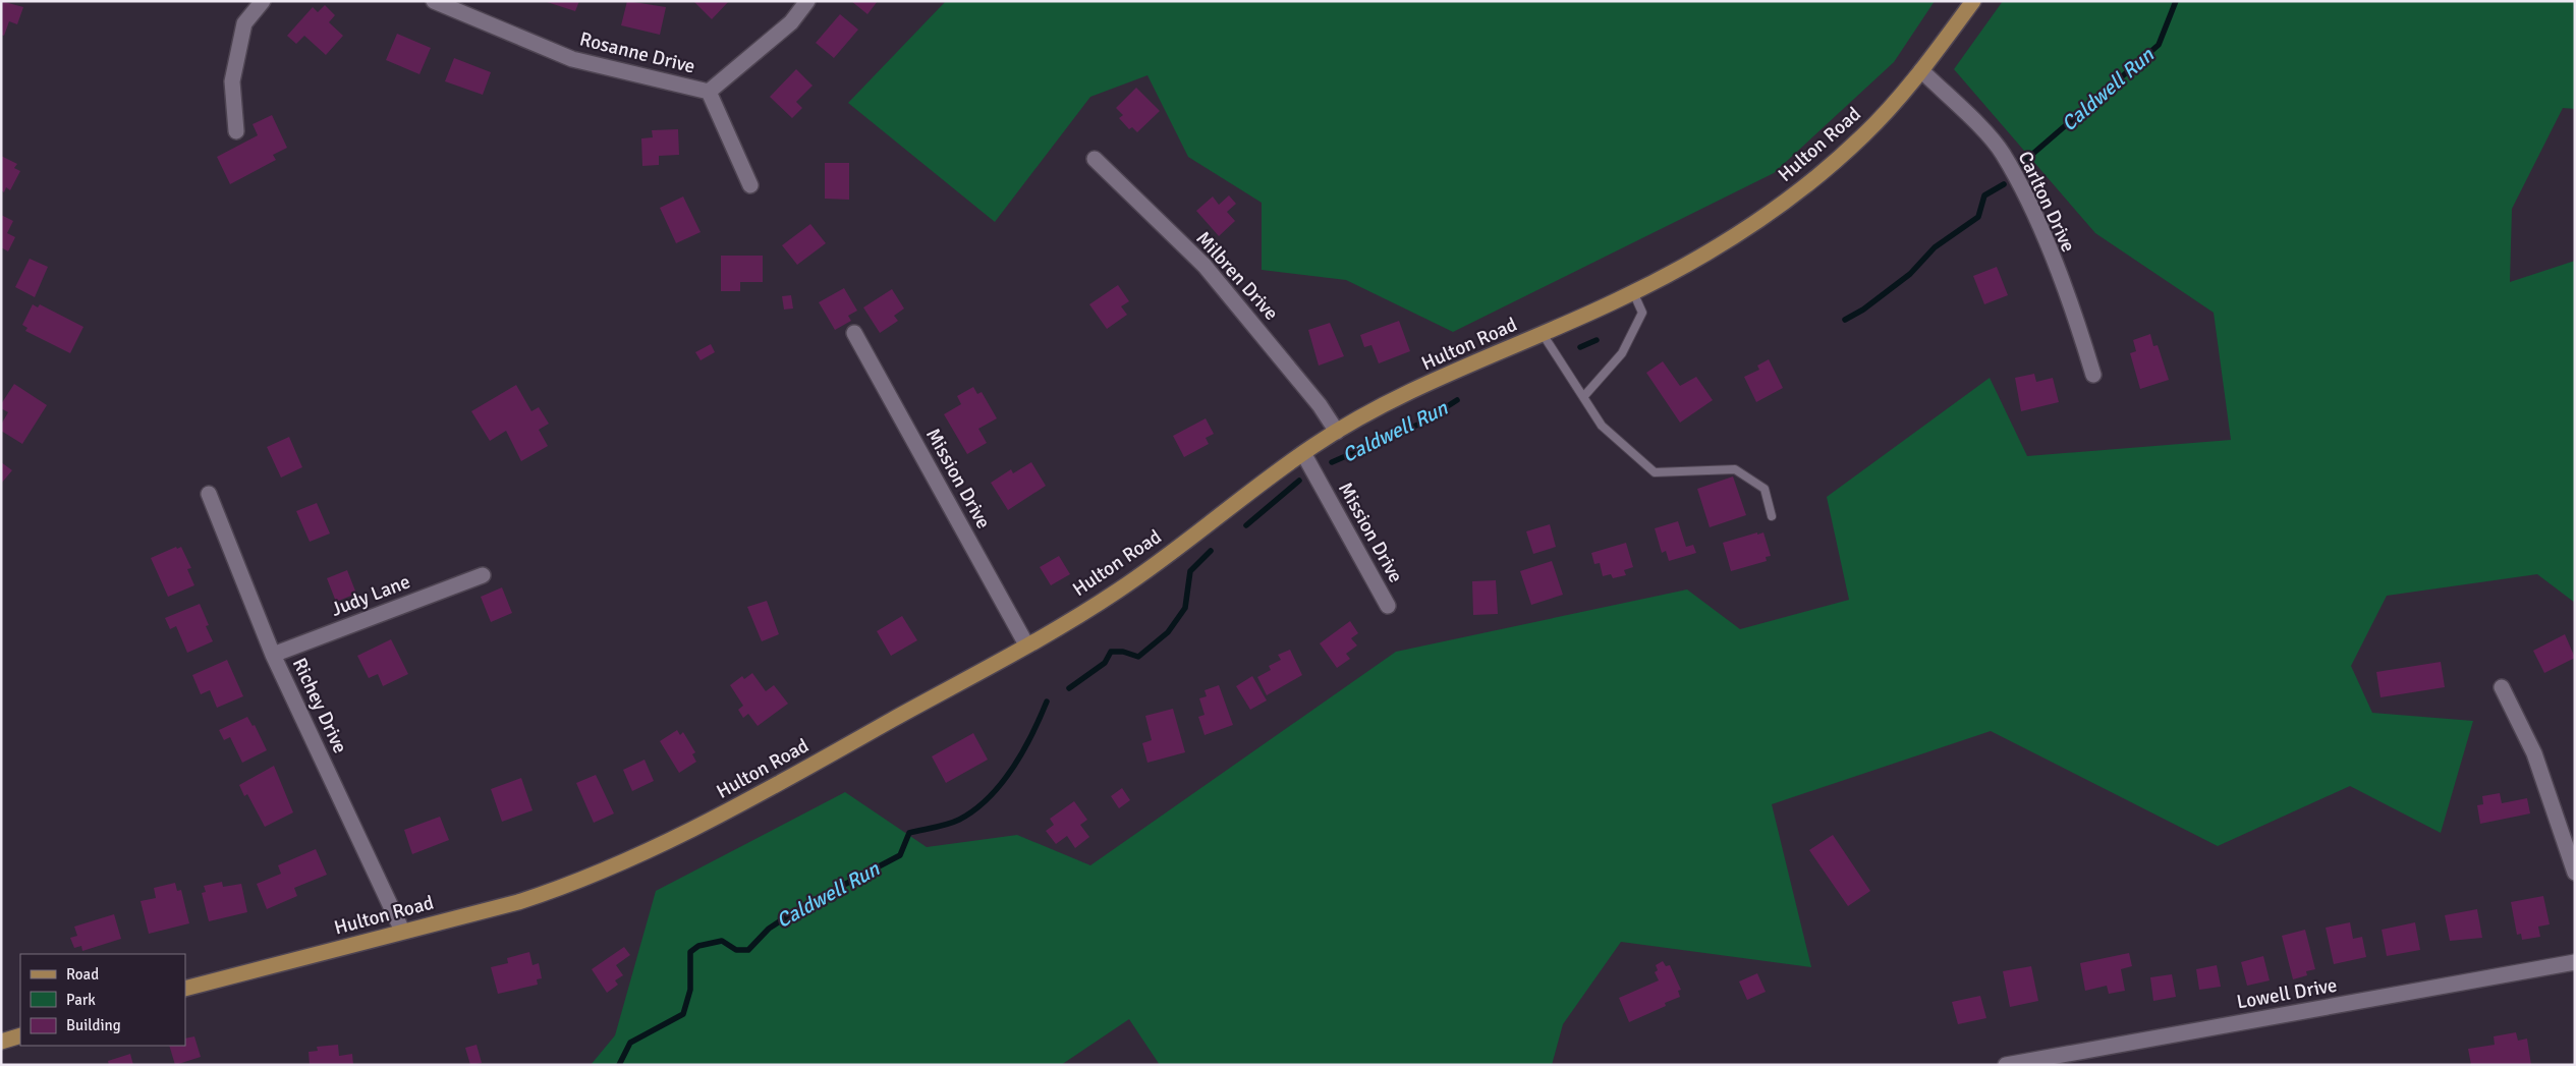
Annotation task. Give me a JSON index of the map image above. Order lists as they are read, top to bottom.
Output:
{
  "streets": {
    "main road": ["Hulton Road"],
    "street": [
      "Rosanne Drive",
      "Carlton Drive",
      "Milbren Drive",
      "Mission Drive",
      "Judy Lane",
      "Richey Drive",
      "Lowell Drive"
    ]
  },
  "crossings": [
    ["Hulton Road", "Carlton Drive"],
    ["Hulton Road", "Milbren Drive"],
    ["Hulton Road", "Mission Drive"],
    ["Hulton Road", "Richey Drive"],
    ["Judy Lane", "Richey Drive"]
  ],
  "water": ["Caldwell Run"],
  "legend": ["Road", "Park", "Building"]
}
